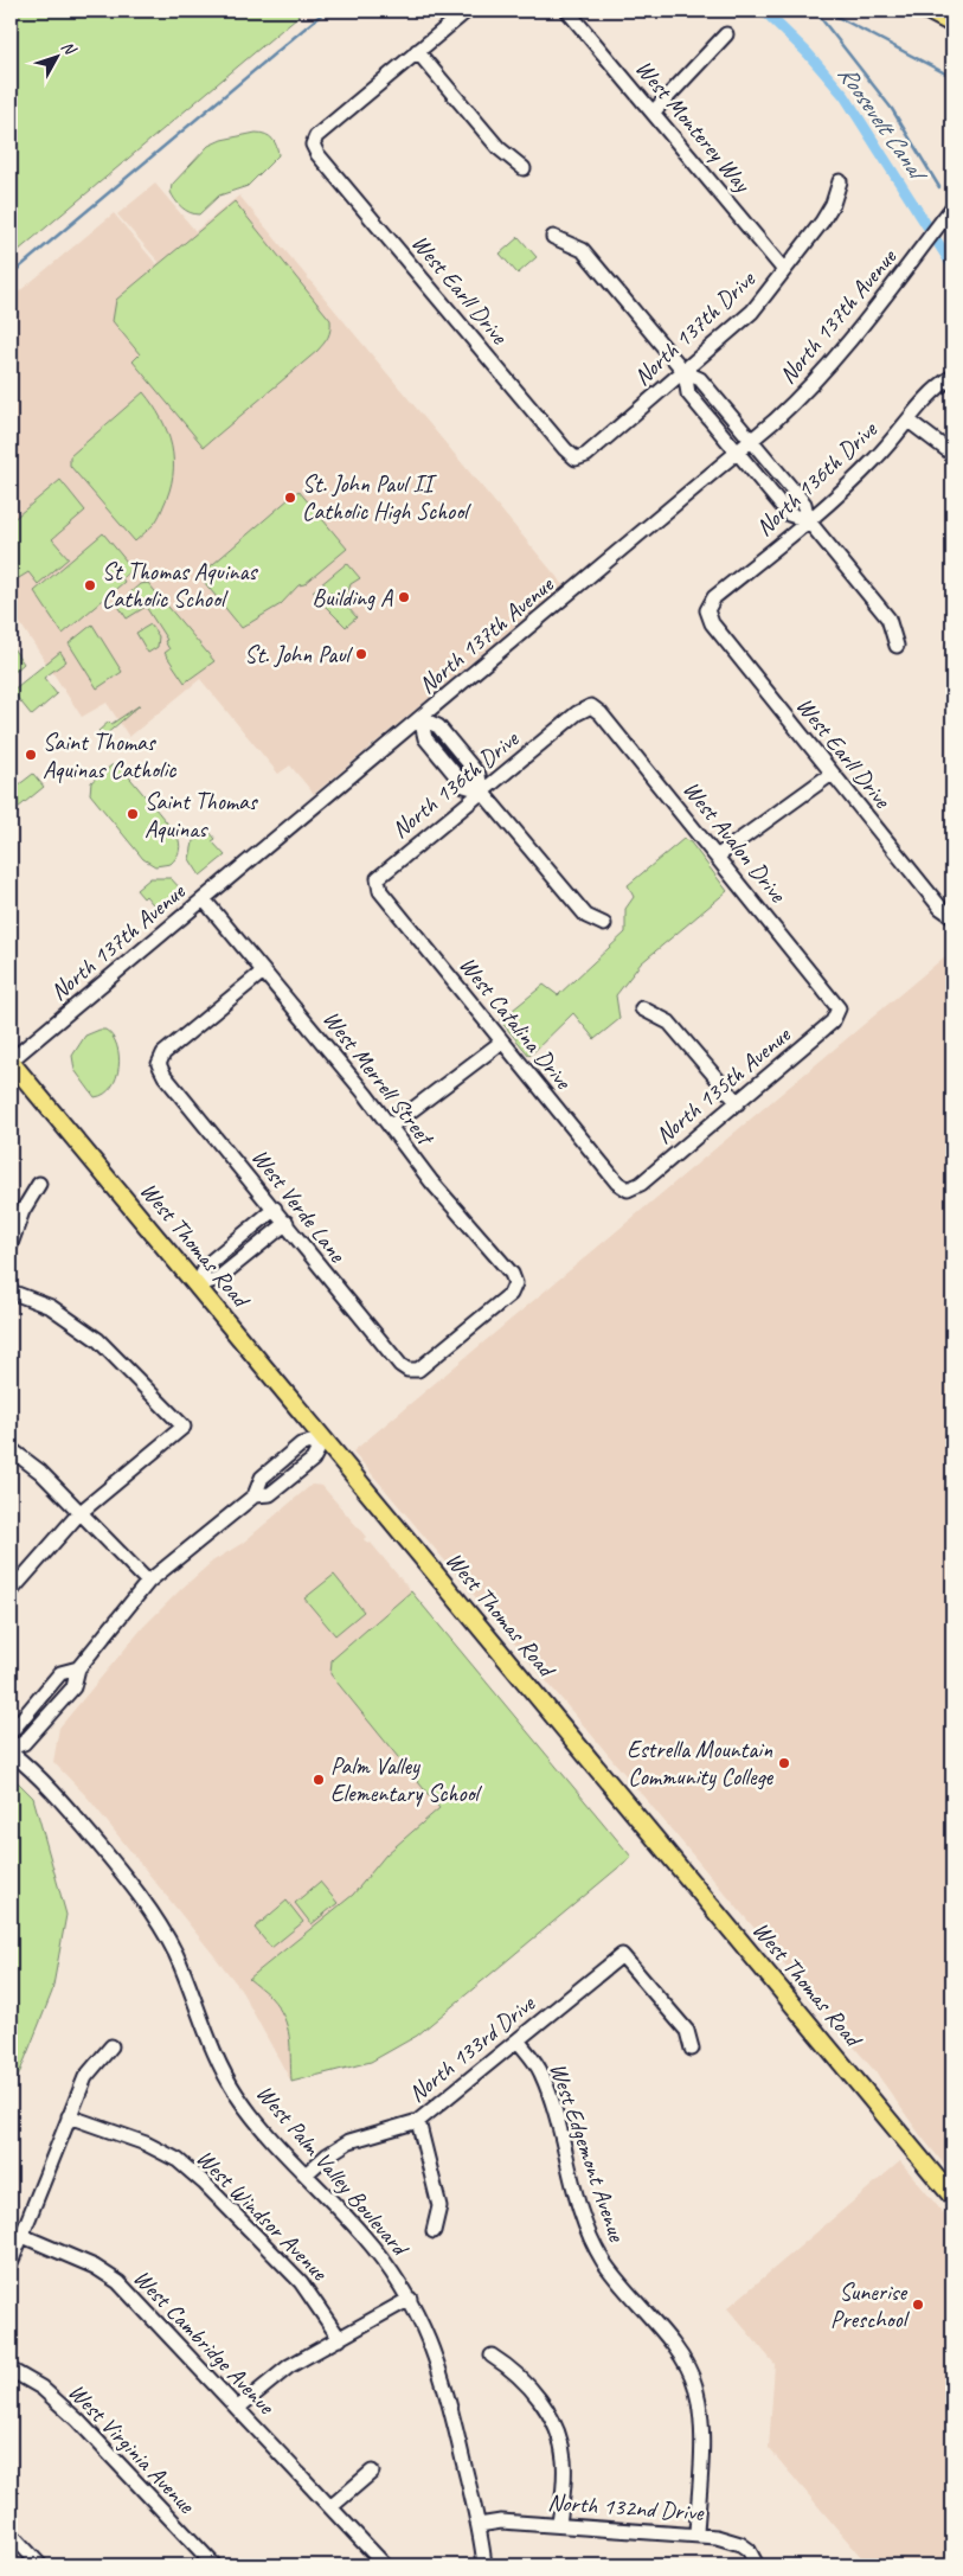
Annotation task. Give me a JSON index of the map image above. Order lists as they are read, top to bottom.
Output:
{
  "streets": {
    "main road": ["West Thomas Road"],
    "street": [
      "West Monterey Way",
      "West Earll Drive",
      "North 137th Avenue",
      "North 137th Drive",
      "North 136th Drive",
      "West Avalon Drive",
      "West Catalina Drive",
      "West Merrell Street",
      "North 135th Avenue",
      "West Verde Lane",
      "North 133rd Drive",
      "West Edgemont Avenue",
      "West Palm Valley Boulevard",
      "West Windsor Avenue",
      "West Cambridge Avenue",
      "West Virginia Avenue",
      "North 132nd Drive"
    ]
  },
  "crossings": [
    ["West Monterey Way", "North 137th Drive"],
    ["West Earll Drive", "North 137th Drive"],
    ["West Earll Drive", "North 136th Drive"],
    ["North 137th Avenue", "West Merrell Street"],
    ["North 137th Avenue", "West Thomas Road"],
    ["North 136th Drive", "West Avalon Drive"],
    ["North 136th Drive", "West Catalina Drive"],
    ["West Avalon Drive", "North 135th Avenue"],
    ["West Catalina Drive", "North 135th Avenue"],
    ["West Merrell Street", "West Verde Lane"],
    ["North 133rd Drive", "West Edgemont Avenue"],
    ["North 133rd Drive", "West Palm Valley Boulevard"],
    ["West Edgemont Avenue", "North 132nd Drive"],
    ["West Palm Valley Boulevard", "North 132nd Drive"]
  ],
  "water": ["Roosevelt Canal"],
  "places": [
    "St. John Paul II Catholic High School",
    "St Thomas Aquinas Catholic School",
    "Building A",
    "St. John Paul",
    "Saint Thomas Aquinas Catholic",
    "Saint Thomas Aquinas",
    "Estrella Mountain Community College",
    "Palm Valley Elementary School",
    "Sunerise Preschool"
  ],
  "north": "top right"
}
